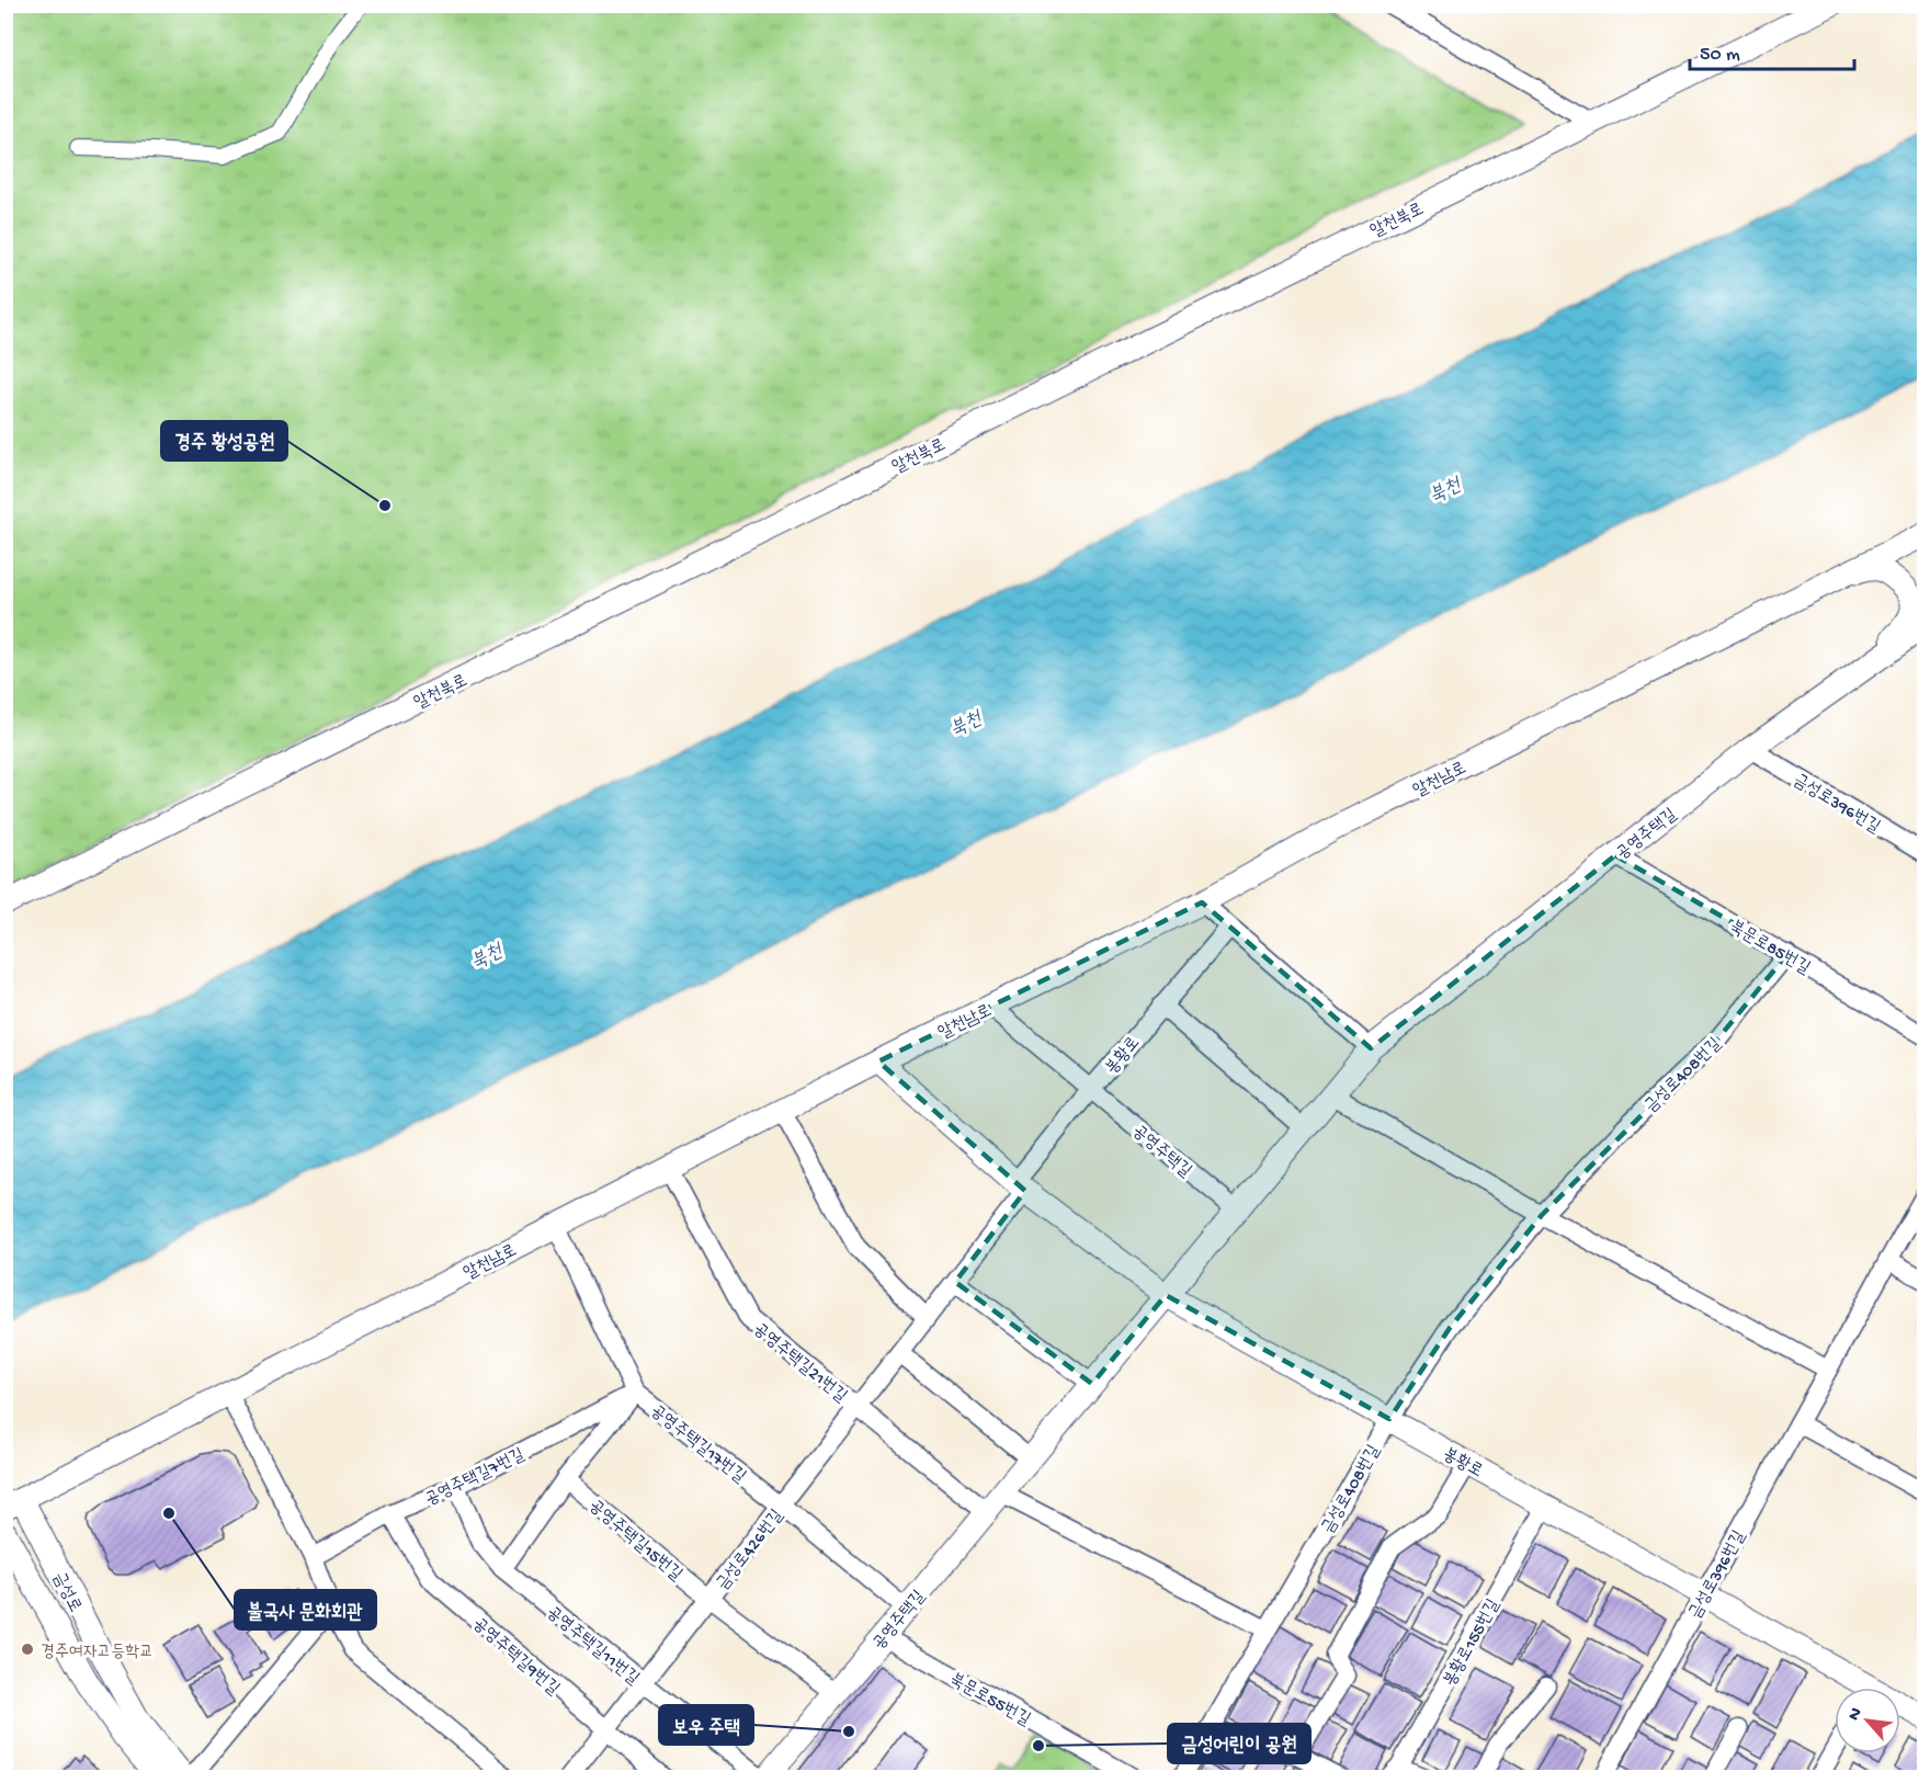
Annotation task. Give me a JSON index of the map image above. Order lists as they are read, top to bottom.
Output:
{
  "streets": {
    "street": [
      "알천북로",
      "알천남로",
      "금성로396번길",
      "공영주택길",
      "북문로85번길",
      "봉황로",
      "금성로408번길",
      "공영주택길21번길",
      "공영주택길17번길",
      "공영주택길7번길",
      "공영주택길15번길",
      "금성로426번길",
      "금성로",
      "봉황로155번길",
      "공영주택길11번길",
      "공영주택길9번길",
      "북문로55번길"
    ]
  },
  "crossings": [
    ["알천남로", "공영주택길"],
    ["알천남로", "봉황로"],
    ["알천남로", "공영주택길21번길"],
    ["알천남로", "공영주택길17번길"],
    ["알천남로", "금성로"],
    ["금성로396번길", "공영주택길"],
    ["금성로396번길", "봉황로"],
    ["공영주택길", "북문로85번길"],
    ["공영주택길", "봉황로"],
    ["공영주택길", "공영주택길21번길"],
    ["공영주택길", "공영주택길17번길"],
    ["공영주택길", "공영주택길15번길"],
    ["공영주택길", "공영주택길11번길"],
    ["공영주택길", "북문로55번길"],
    ["북문로85번길", "금성로408번길"],
    ["봉황로", "금성로408번길"],
    ["봉황로", "금성로426번길"],
    ["봉황로", "봉황로155번길"],
    ["금성로408번길", "공영주택길21번길"],
    ["공영주택길21번길", "금성로426번길"],
    ["공영주택길17번길", "공영주택길7번길"],
    ["공영주택길17번길", "금성로426번길"],
    ["공영주택길7번길", "공영주택길11번길"],
    ["공영주택길7번길", "공영주택길9번길"],
    ["공영주택길15번길", "금성로426번길"],
    ["금성로426번길", "공영주택길11번길"],
    ["금성로426번길", "공영주택길9번길"]
  ],
  "water": ["북천"],
  "places": [
    "경주 황성공원",
    "불국사 문화회관",
    "경주여자고등학교",
    "보우 주택",
    "금성어린이 공원"
  ],
  "scale_bar": "50 m",
  "north": "top left"
}
